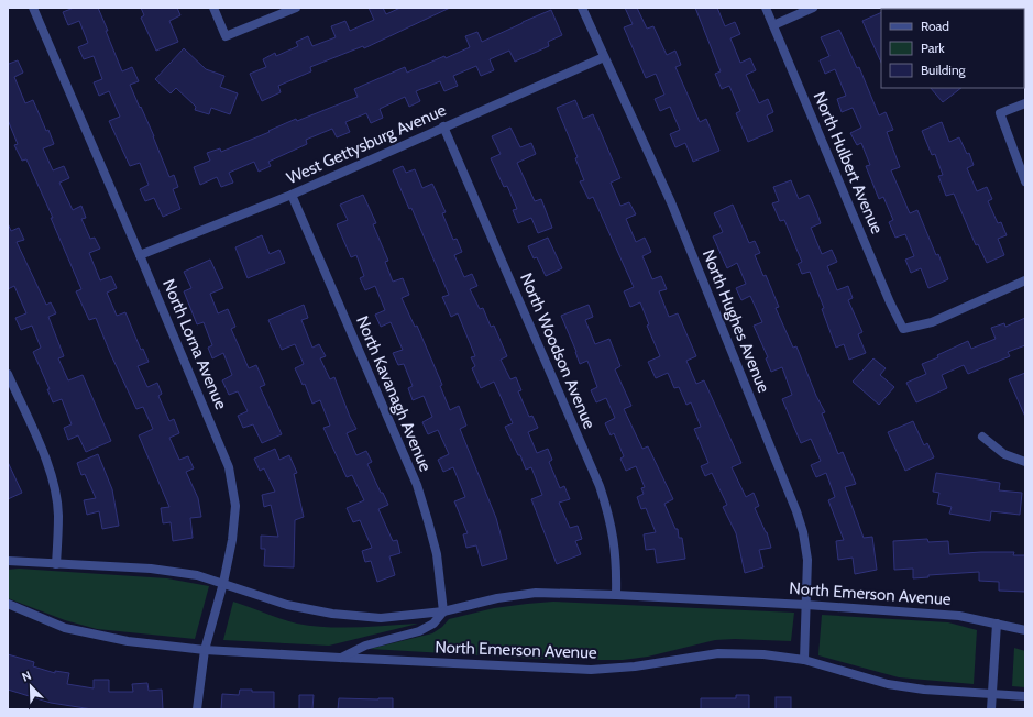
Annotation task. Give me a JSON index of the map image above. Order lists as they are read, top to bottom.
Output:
{
  "streets": {
    "street": [
      "West Gettysburg Avenue",
      "North Hulbert Avenue",
      "North Hughes Avenue",
      "North Lorna Avenue",
      "North Woodson Avenue",
      "North Kavanagh Avenue",
      "North Emerson Avenue"
    ]
  },
  "crossings": [
    ["West Gettysburg Avenue", "North Hughes Avenue"],
    ["West Gettysburg Avenue", "North Lorna Avenue"],
    ["West Gettysburg Avenue", "North Woodson Avenue"],
    ["West Gettysburg Avenue", "North Kavanagh Avenue"],
    ["North Hughes Avenue", "North Emerson Avenue"],
    ["North Lorna Avenue", "North Emerson Avenue"],
    ["North Woodson Avenue", "North Emerson Avenue"],
    ["North Kavanagh Avenue", "North Emerson Avenue"]
  ],
  "legend": ["Road", "Park", "Building"],
  "north": "top left"
}
